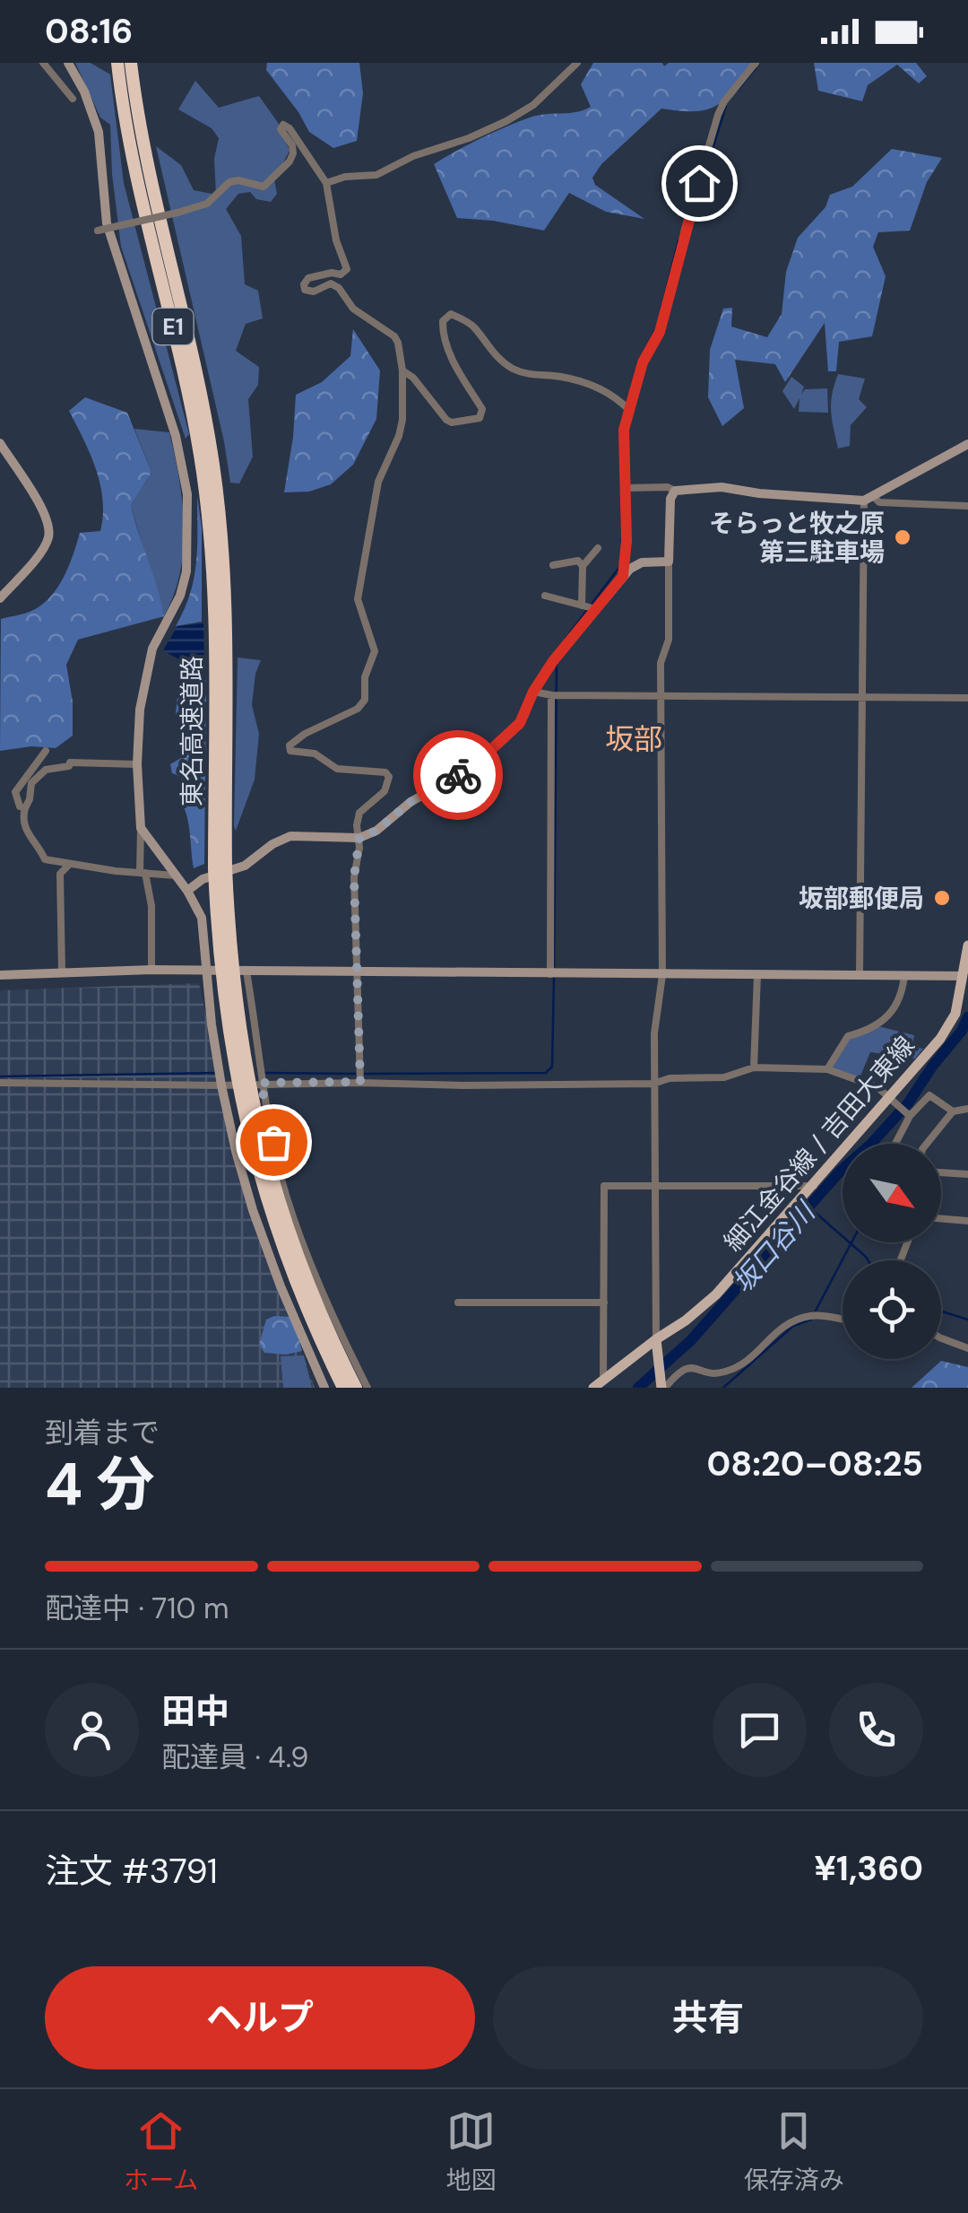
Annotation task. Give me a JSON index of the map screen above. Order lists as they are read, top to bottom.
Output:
{
  "streets": {
    "highway": ["E1", "東名高速道路"],
    "main road": ["細江金谷線 / 吉田大東線"]
  },
  "districts": ["坂部"],
  "water": ["坂口谷川"],
  "places": ["そらっと牧之原 第三駐車場", "坂部郵便局"],
  "north": "bottom right",
  "page": {
    "status": "08:16",
    "heading": ["4 分", "到着まで", "08:20–08:25"],
    "panel": [
      "田中",
      "配達員 · 4.9",
      "注文 #3791",
      "¥1,360"
    ],
    "bar": "配達中 · 710 m",
    "buttons": ["ヘルプ", "共有"],
    "tabs": ["ホーム", "地図", "保存済み"]
  }
}
